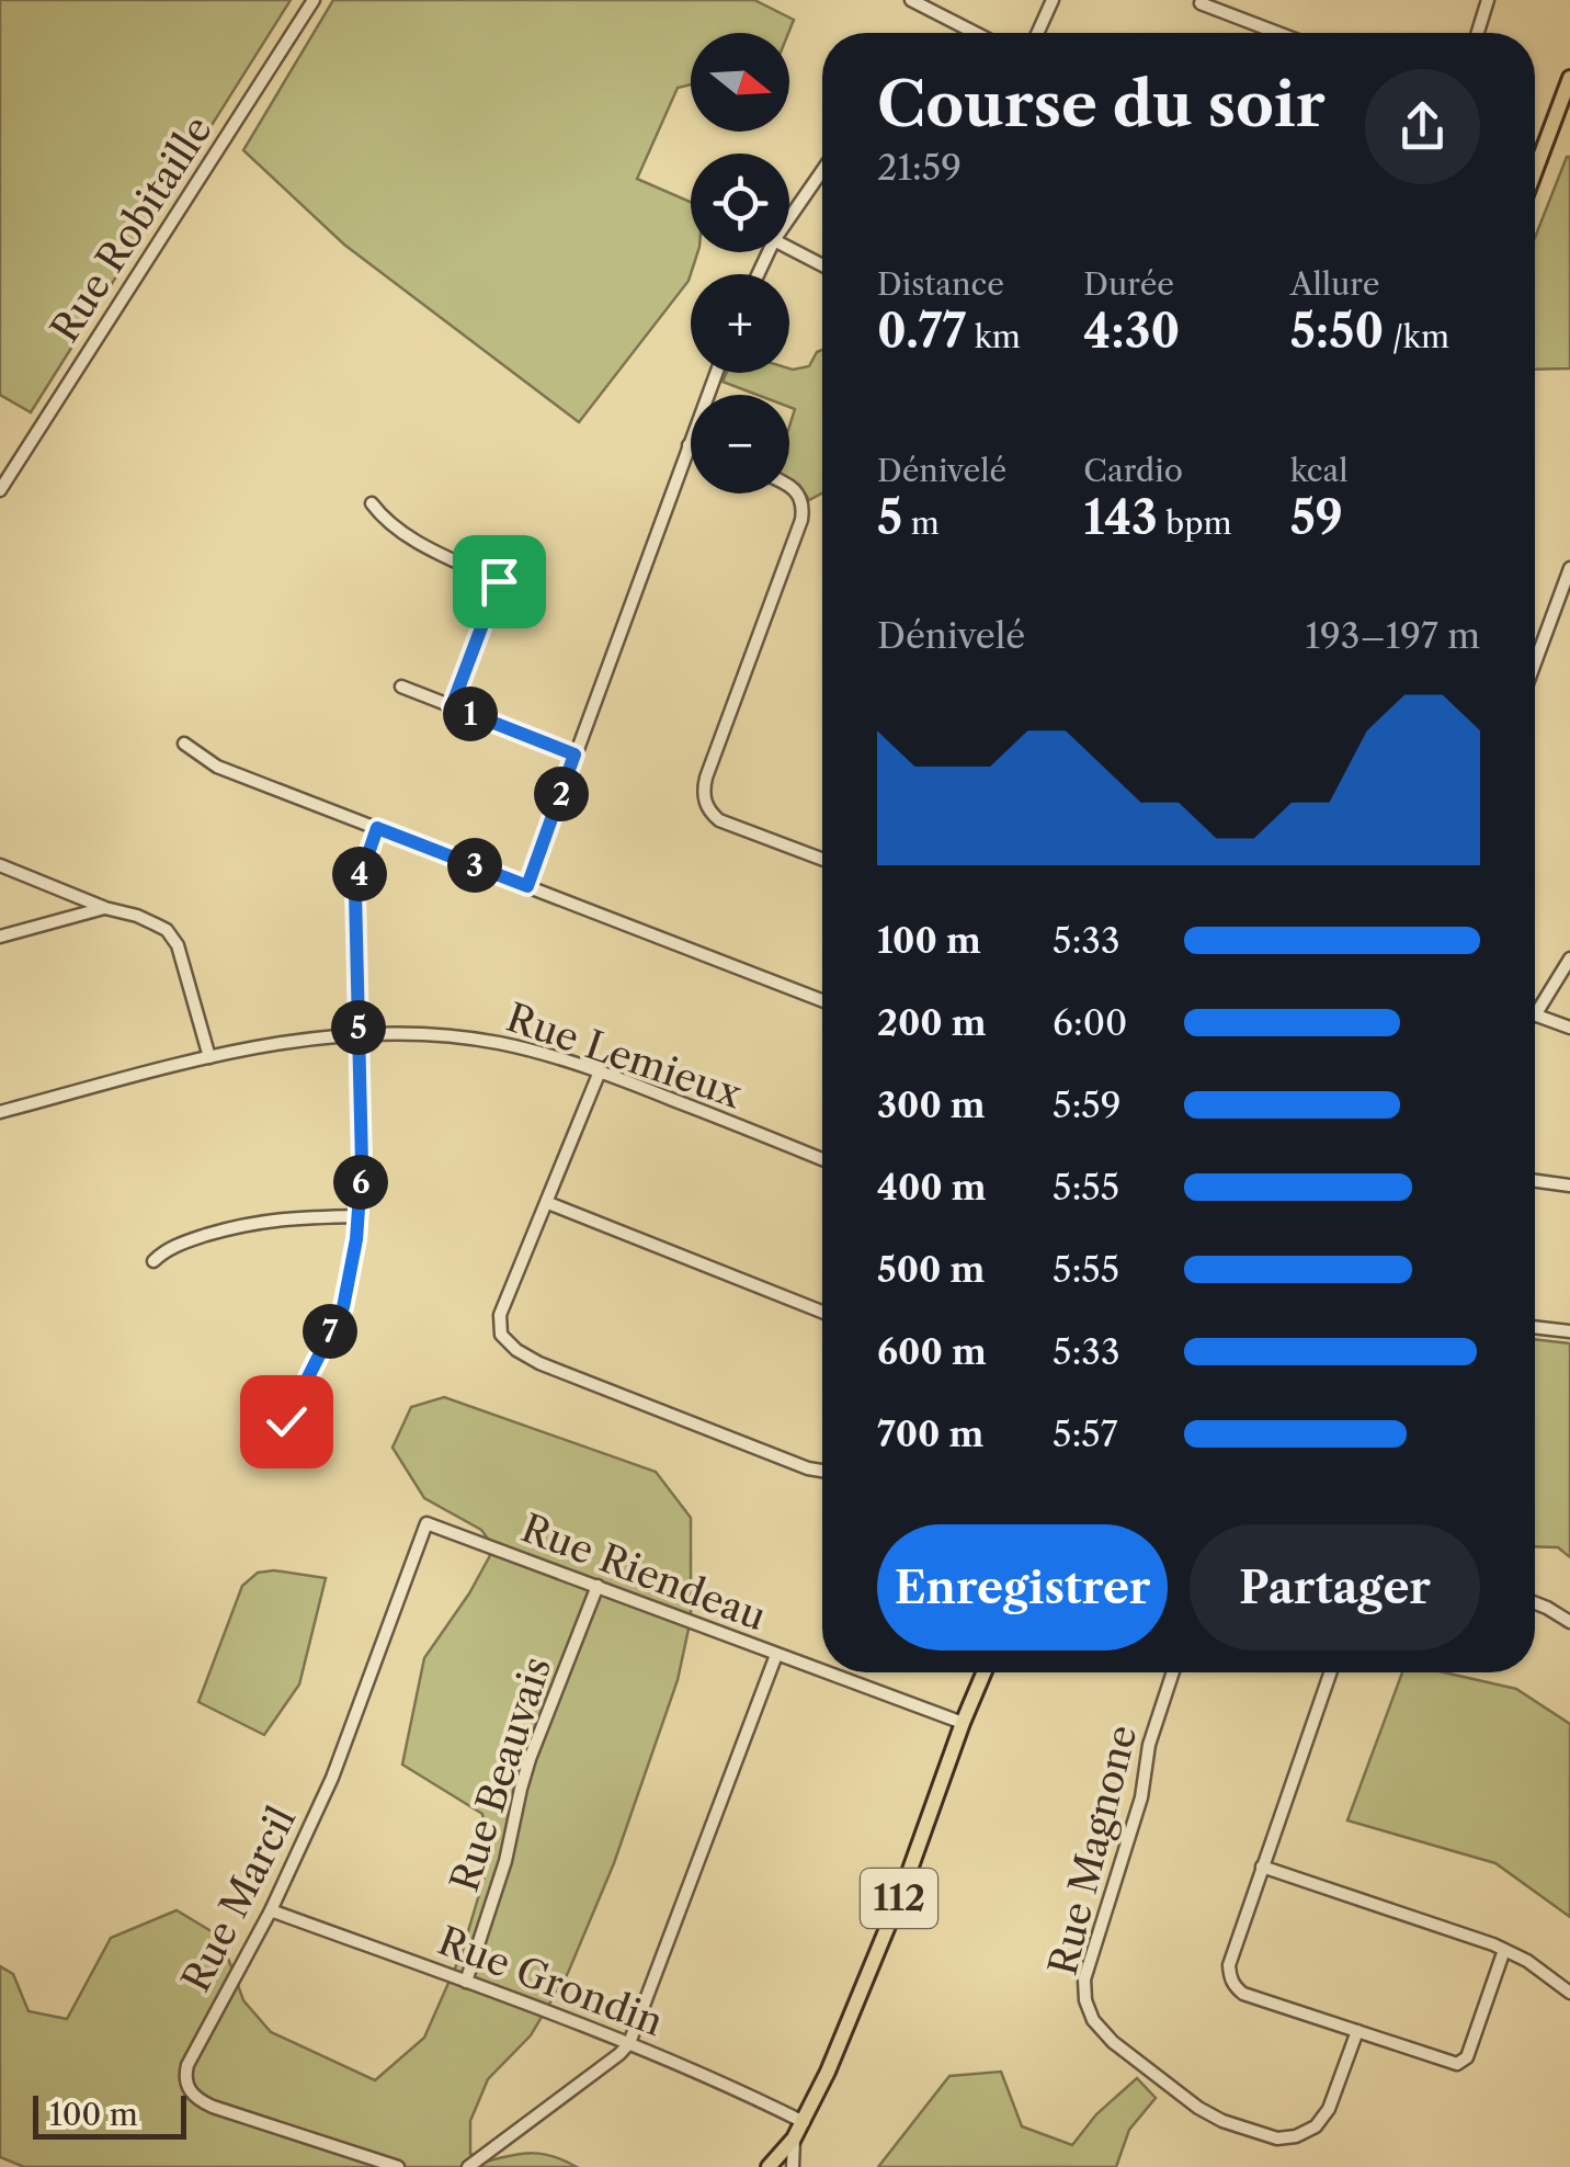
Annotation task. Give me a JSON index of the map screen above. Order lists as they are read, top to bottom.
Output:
{
  "streets": {
    "main road": ["112"],
    "street": [
      "Rue Robitaille",
      "Rue Lemieux",
      "Rue Riendeau",
      "Rue Beauvais",
      "Rue Magnone",
      "Rue Marcil",
      "Rue Grondin"
    ]
  },
  "crossings": [
    ["Rue Riendeau", "Rue Beauvais"],
    ["Rue Riendeau", "112"],
    ["Rue Riendeau", "Rue Marcil"],
    ["Rue Beauvais", "Rue Grondin"],
    ["112", "Rue Grondin"],
    ["Rue Marcil", "Rue Grondin"]
  ],
  "scale_bar": "100 m",
  "north": "right",
  "page": {
    "map_buttons": ["+", "−"],
    "heading": ["Course du soir", "21:59"],
    "stats": [
      ["Distance", "0.77 km"],
      ["Durée", "4:30"],
      ["Allure", "5:50 /km"],
      ["Dénivelé", "5 m"],
      ["Cardio", "143 bpm"],
      ["kcal", "59"]
    ],
    "chart": ["Dénivelé", "193–197 m"],
    "pins": [
      "1",
      "2",
      "3",
      "4",
      "5",
      "6",
      "7"
    ],
    "list": [
      {
        "name": "100 m",
        "note": "5:33"
      },
      {
        "name": "200 m",
        "note": "6:00"
      },
      {
        "name": "300 m",
        "note": "5:59"
      },
      {
        "name": "400 m",
        "note": "5:55"
      },
      {
        "name": "500 m",
        "note": "5:55"
      },
      {
        "name": "600 m",
        "note": "5:33"
      },
      {
        "name": "700 m",
        "note": "5:57"
      }
    ],
    "buttons": ["Enregistrer", "Partager"],
    "scale": "100 m"
  }
}
